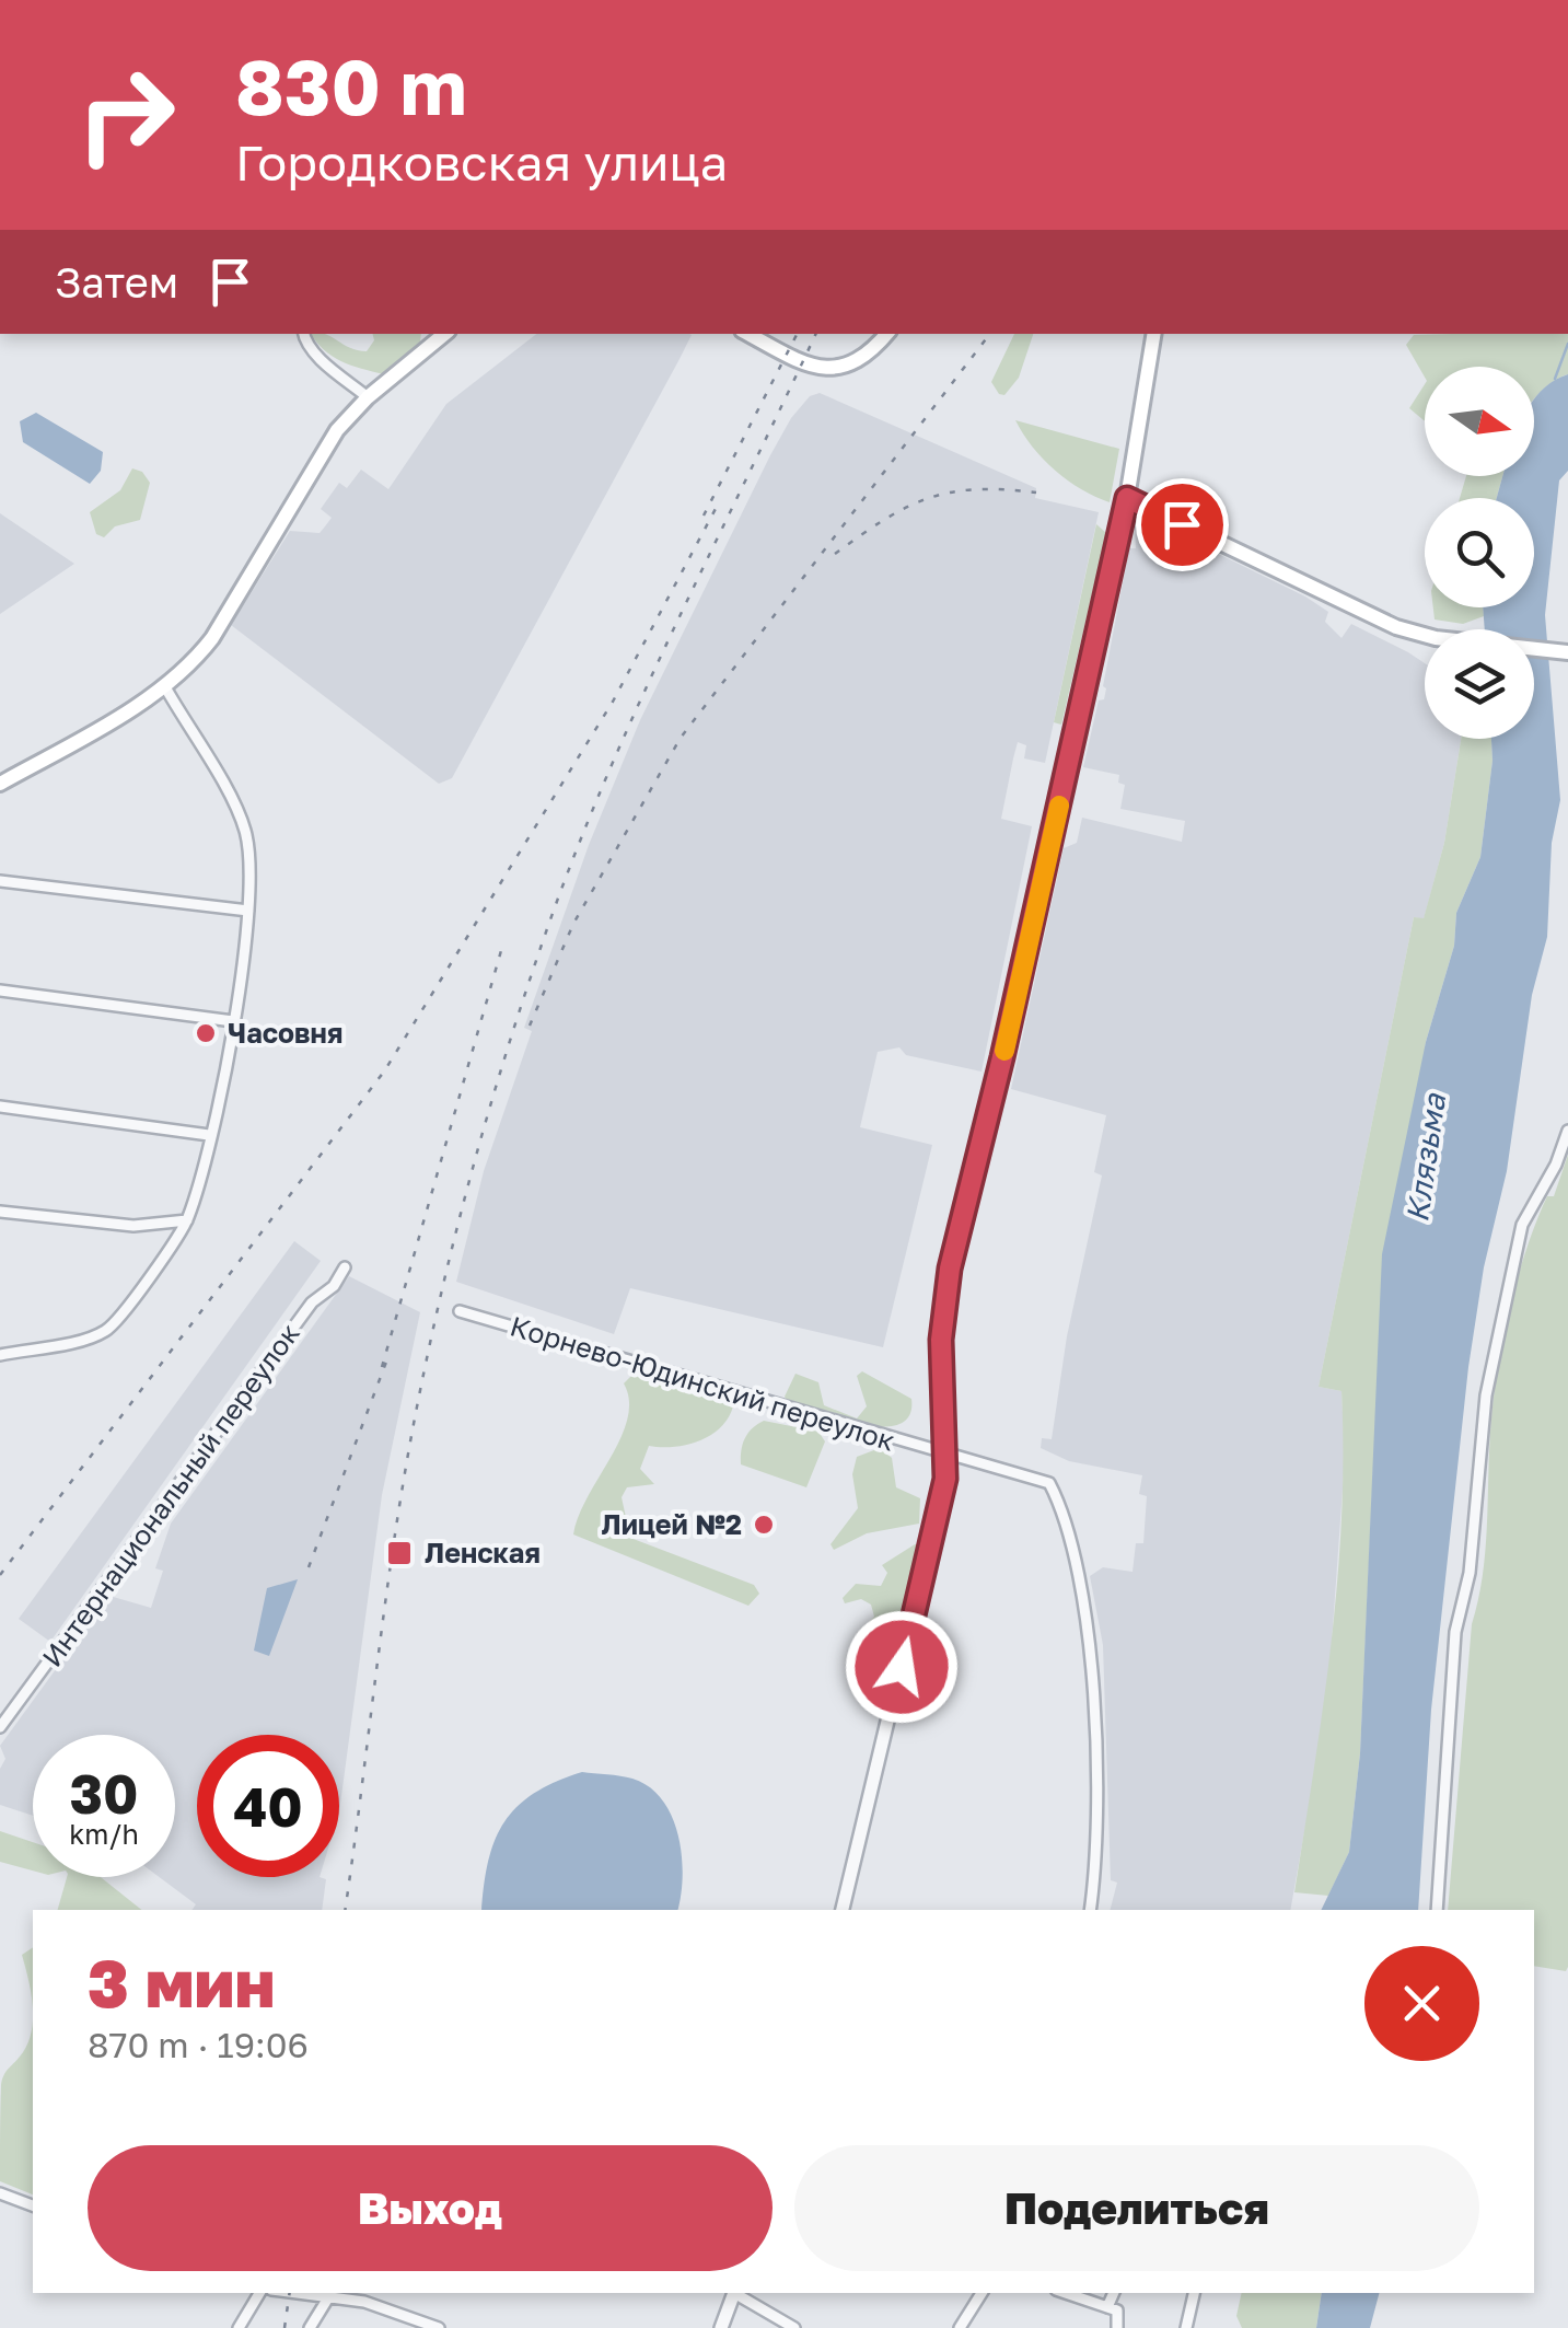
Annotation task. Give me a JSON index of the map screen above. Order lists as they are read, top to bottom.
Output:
{
  "streets": {
    "street": ["Корнево-Юдинский переулок", "Интернациональный переулок"]
  },
  "water": ["Клязьма"],
  "places": {
    "other": ["Часовня", "Лицей №2"],
    "transit": ["Ленская"]
  },
  "north": "right",
  "page": {
    "turn": ["830 m", "Городковская улица"],
    "then": "Затем",
    "speed": "30 km/h",
    "limit": "40",
    "heading": ["3 мин", "870 m · 19:06"],
    "buttons": ["Выход", "Поделиться"]
  }
}
